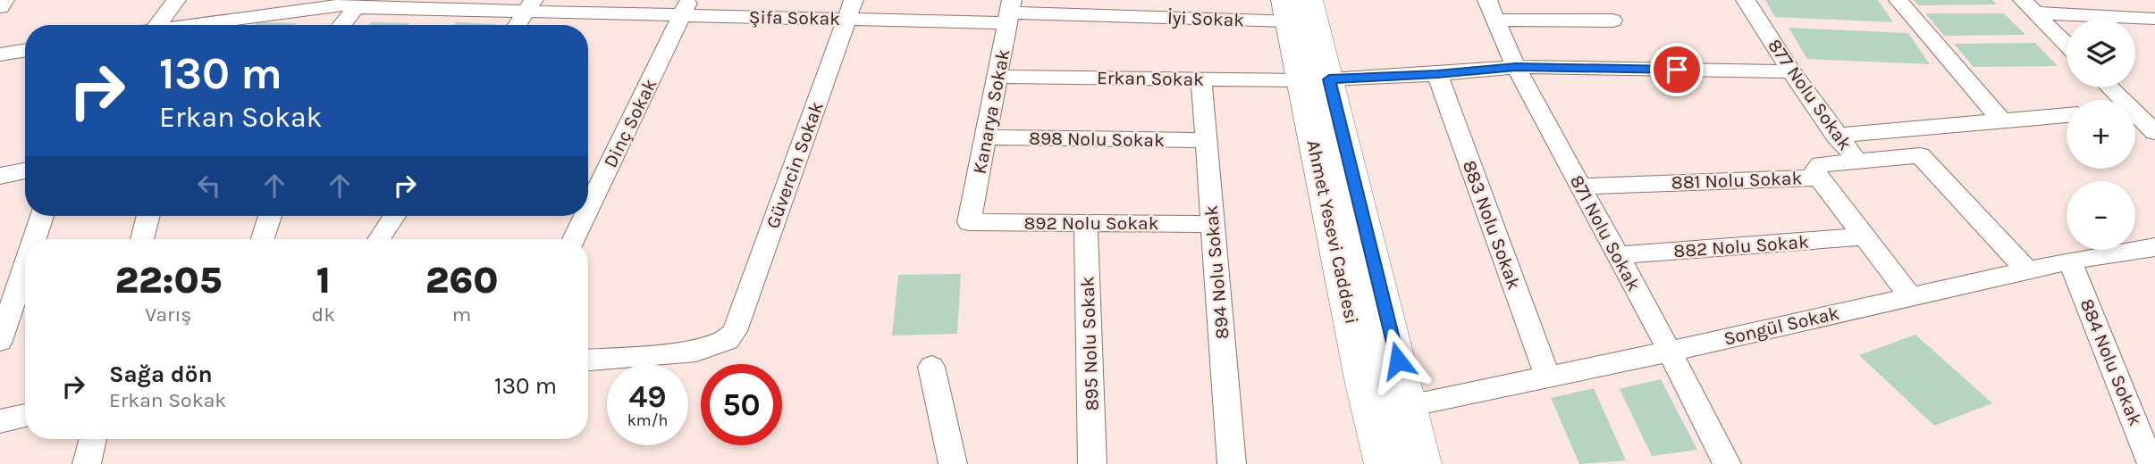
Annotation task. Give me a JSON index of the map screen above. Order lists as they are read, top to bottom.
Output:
{
  "streets": {
    "main road": ["Ahmet Yesevi Caddesi"],
    "street": [
      "Şifa Sokak",
      "İyi Sokak",
      "Erkan Sokak",
      "877 Nolu Sokak",
      "Kanarya Sokak",
      "Dinç Sokak",
      "898 Nolu Sokak",
      "Güvercin Sokak",
      "881 Nolu Sokak",
      "892 Nolu Sokak",
      "883 Nolu Sokak",
      "871 Nolu Sokak",
      "882 Nolu Sokak",
      "894 Nolu Sokak",
      "Songül Sokak",
      "895 Nolu Sokak",
      "884 Nolu Sokak"
    ]
  },
  "crossings": [
    ["Şifa Sokak", "İyi Sokak"],
    ["Şifa Sokak", "Kanarya Sokak"],
    ["Şifa Sokak", "Dinç Sokak"],
    ["Şifa Sokak", "Güvercin Sokak"],
    ["İyi Sokak", "Kanarya Sokak"],
    ["İyi Sokak", "Ahmet Yesevi Caddesi"],
    ["Erkan Sokak", "877 Nolu Sokak"],
    ["Erkan Sokak", "Kanarya Sokak"],
    ["Erkan Sokak", "883 Nolu Sokak"],
    ["Erkan Sokak", "Ahmet Yesevi Caddesi"],
    ["Erkan Sokak", "871 Nolu Sokak"],
    ["Erkan Sokak", "894 Nolu Sokak"],
    ["Kanarya Sokak", "898 Nolu Sokak"],
    ["Kanarya Sokak", "892 Nolu Sokak"],
    ["898 Nolu Sokak", "894 Nolu Sokak"],
    ["881 Nolu Sokak", "871 Nolu Sokak"],
    ["881 Nolu Sokak", "882 Nolu Sokak"],
    ["881 Nolu Sokak", "Songül Sokak"],
    ["892 Nolu Sokak", "894 Nolu Sokak"],
    ["892 Nolu Sokak", "895 Nolu Sokak"],
    ["883 Nolu Sokak", "Songül Sokak"],
    ["Ahmet Yesevi Caddesi", "Songül Sokak"],
    ["871 Nolu Sokak", "882 Nolu Sokak"],
    ["871 Nolu Sokak", "Songül Sokak"],
    ["Songül Sokak", "884 Nolu Sokak"]
  ],
  "page": {
    "map_buttons": ["+", "−"],
    "turn": ["130 m", "Erkan Sokak"],
    "eta": [
      "22:05",
      "Varış",
      "1",
      "dk",
      "260",
      "m"
    ],
    "list": [
      {
        "name": "Sağa dön",
        "note": "Erkan Sokak",
        "value": "130 m"
      }
    ],
    "speed": "49 km/h",
    "limit": "50"
  }
}
